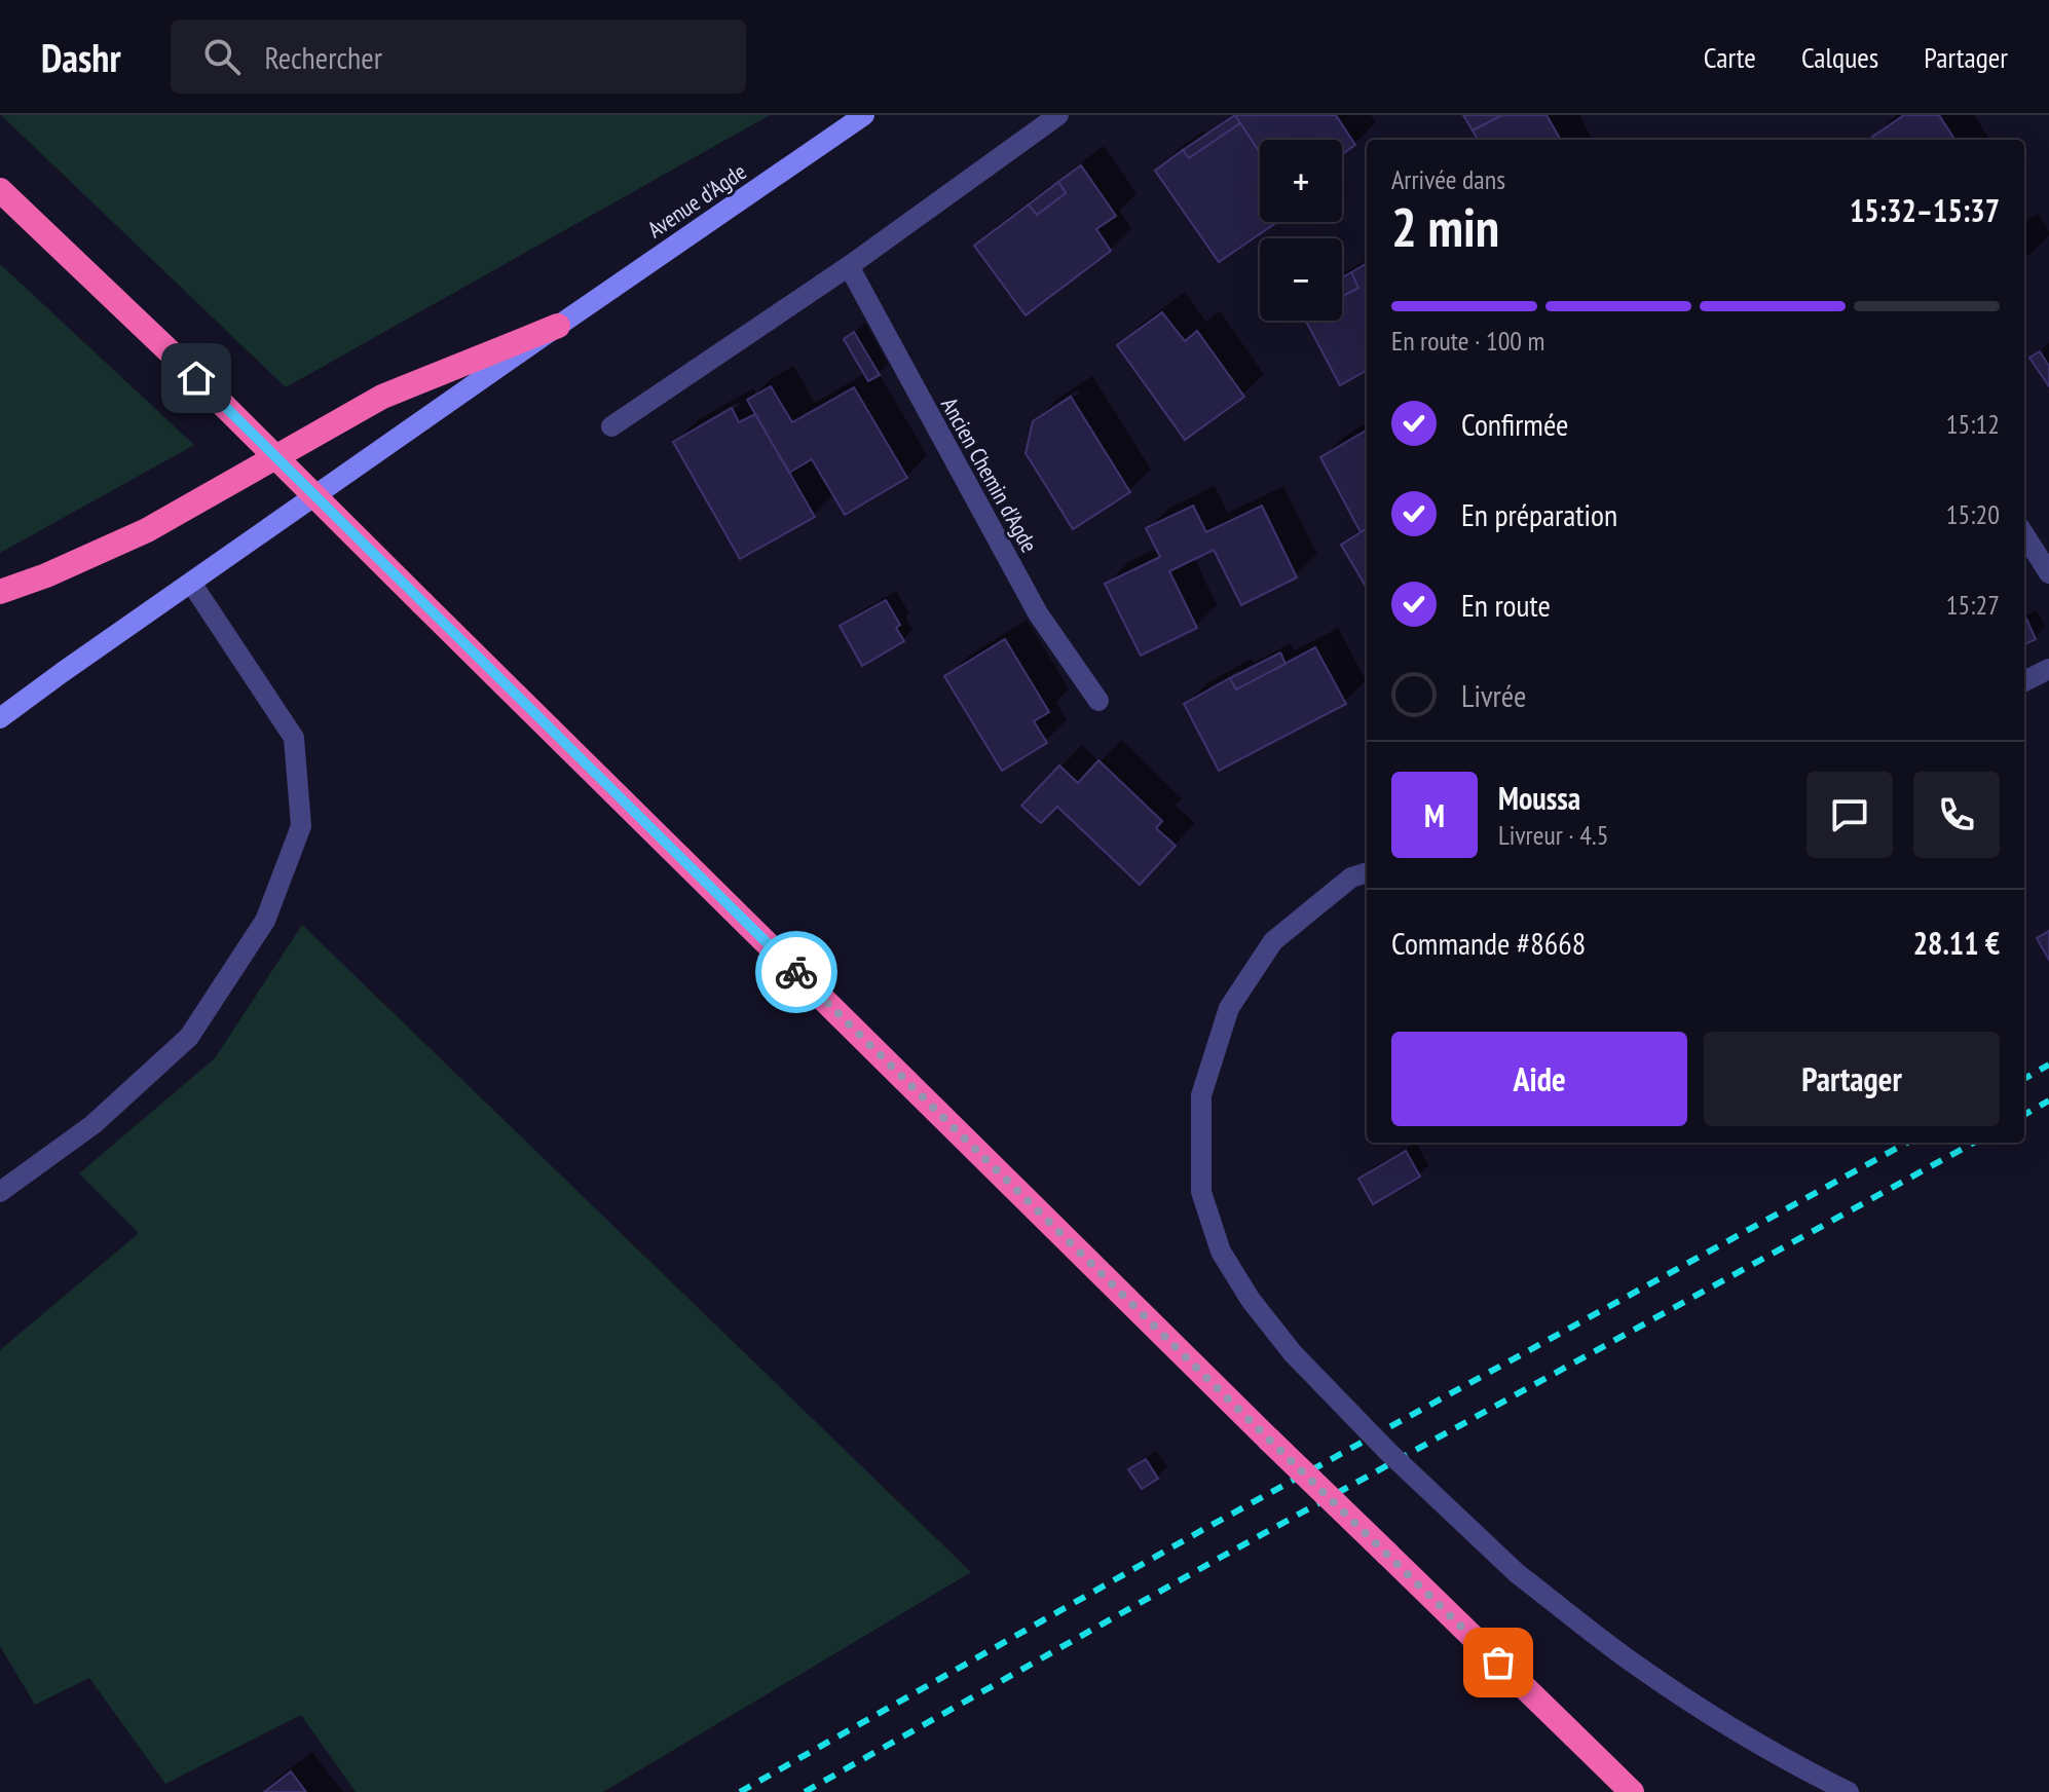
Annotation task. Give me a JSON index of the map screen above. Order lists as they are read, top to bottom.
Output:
{
  "streets": {
    "main road": ["Avenue d'Agde"],
    "street": ["Ancien Chemin d'Agde"]
  },
  "page": {
    "header": "Dashr",
    "search": "Rechercher",
    "nav": ["Carte", "Calques", "Partager"],
    "map_buttons": ["+", "−"],
    "heading": ["2 min", "Arrivée dans", "15:32–15:37"],
    "panel": [
      "Moussa",
      "Livreur · 4.5",
      "Commande #8668",
      "28.11 €"
    ],
    "bar": "En route · 100 m",
    "list": [
      ["Confirmée", "15:12"],
      ["En préparation", "15:20"],
      ["En route", "15:27"],
      "Livrée"
    ],
    "round": "M",
    "buttons": ["Aide", "Partager"]
  }
}
